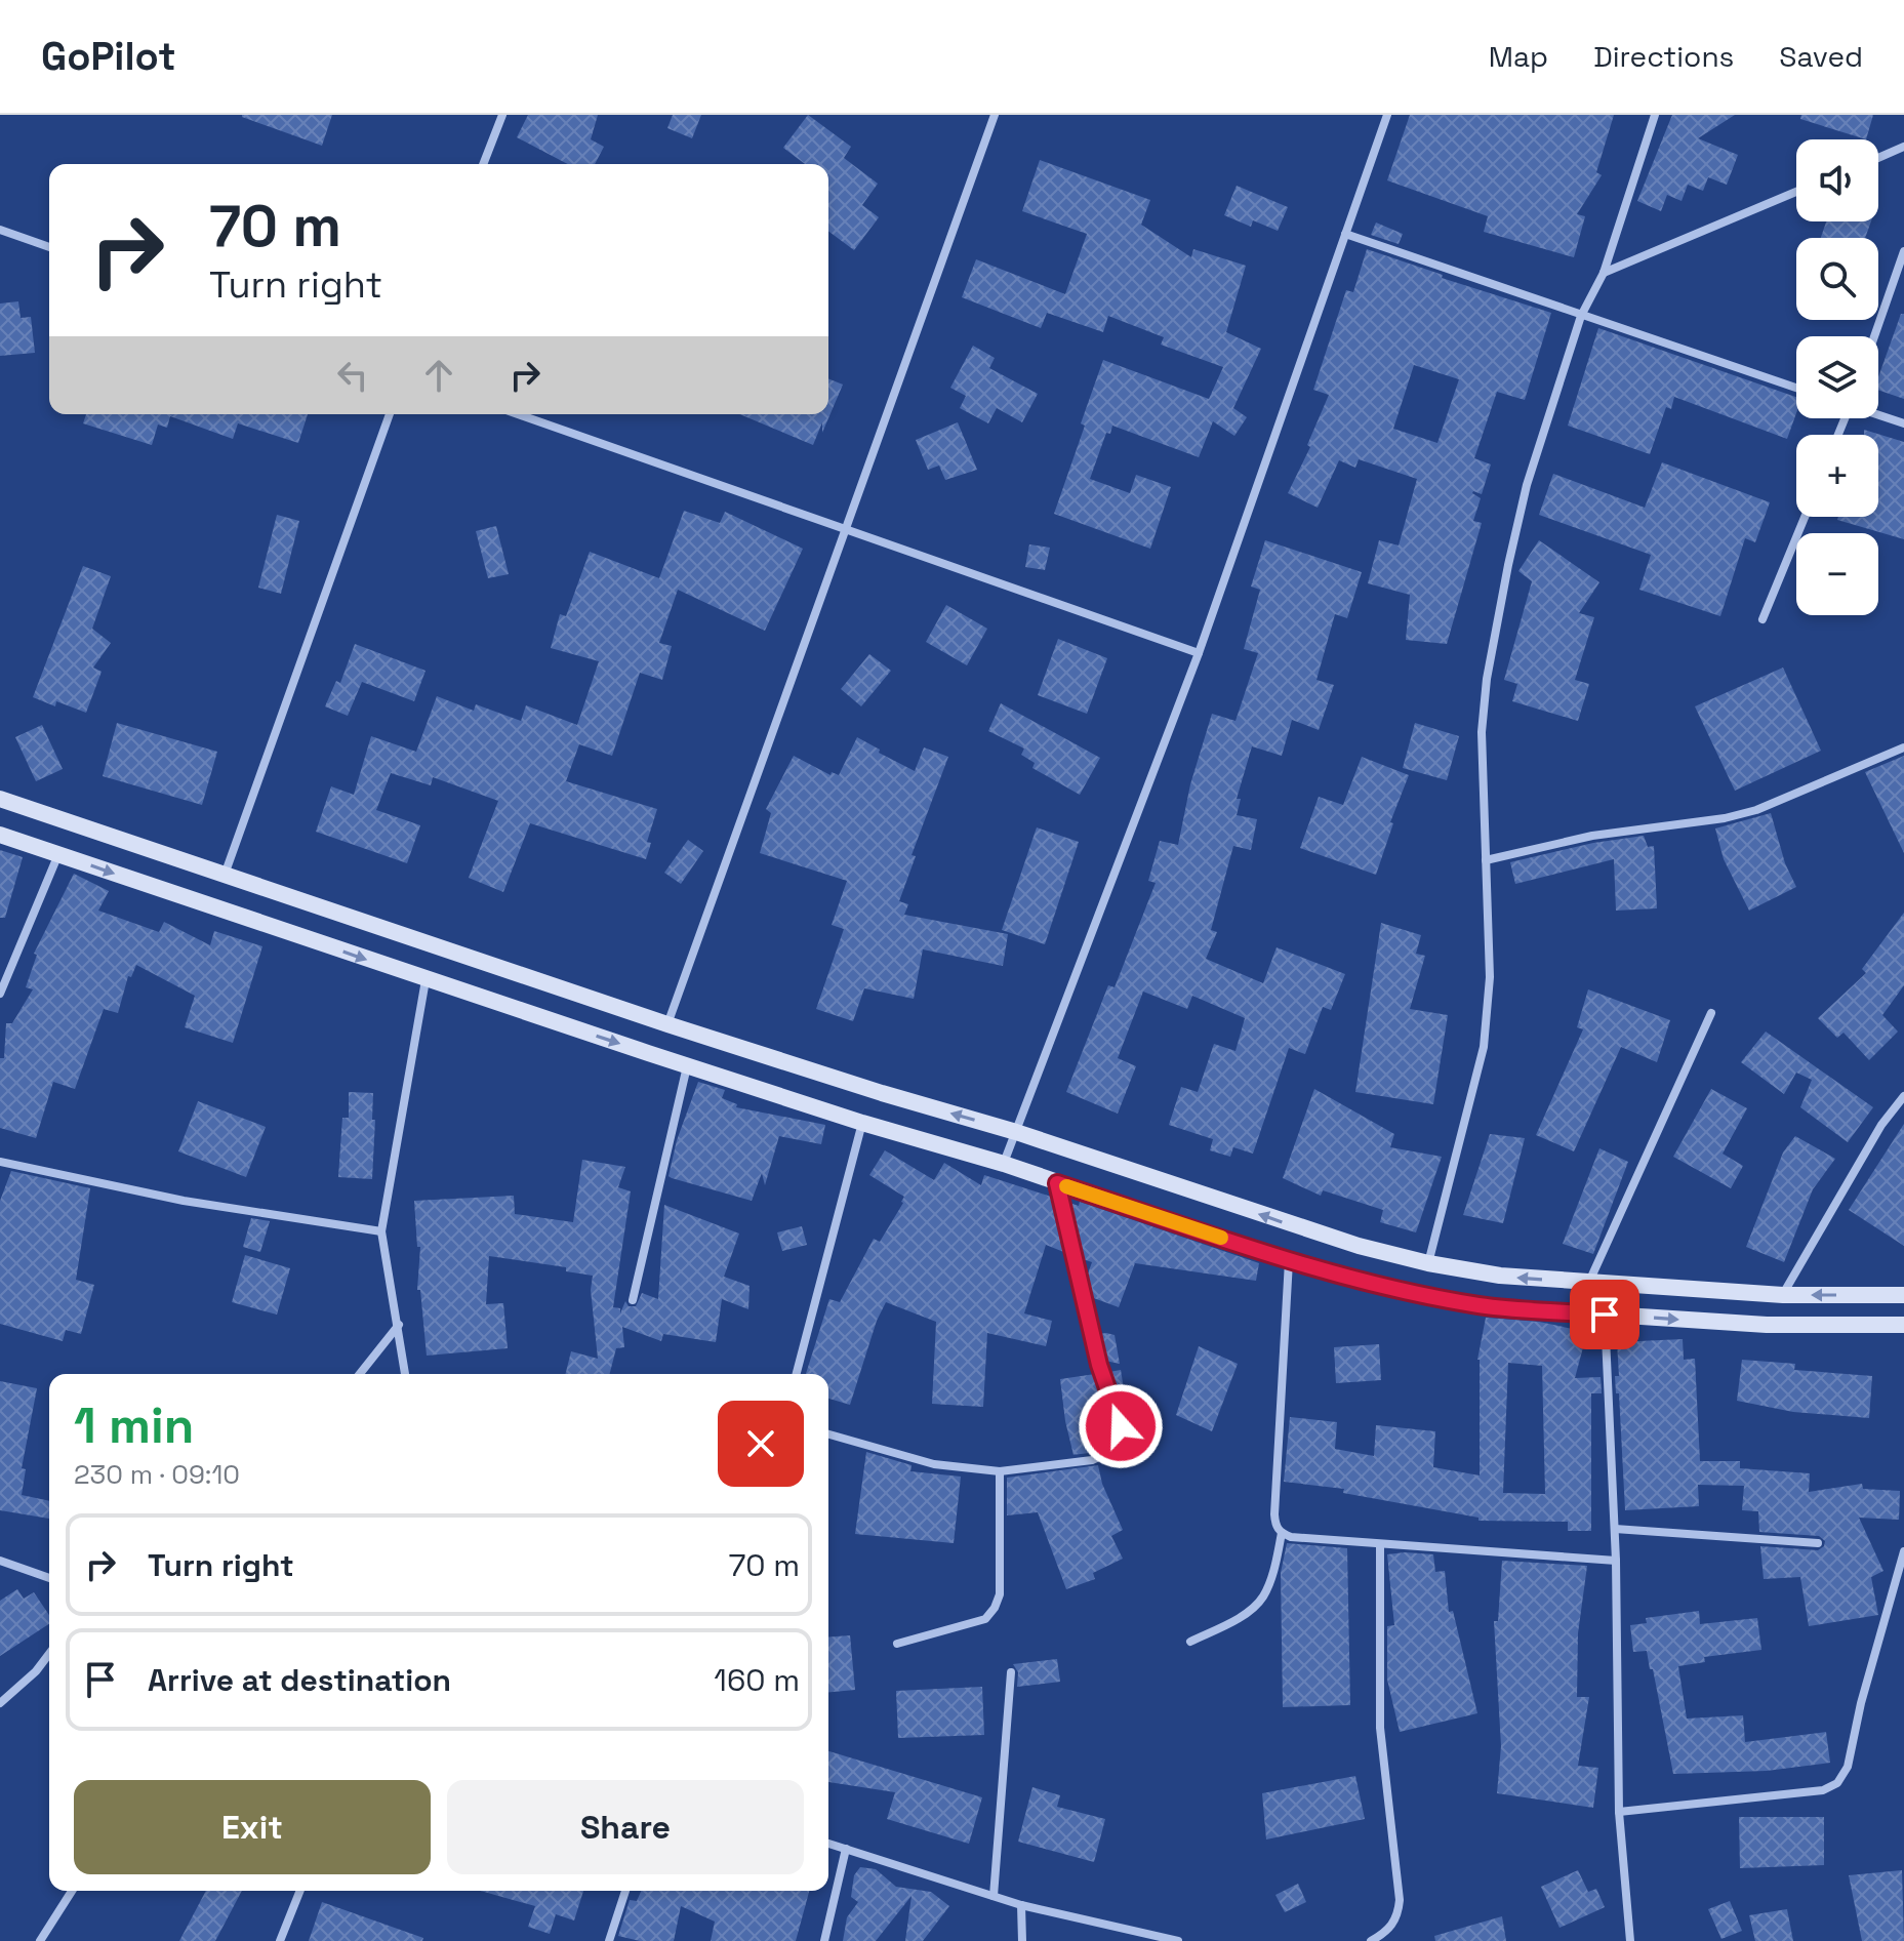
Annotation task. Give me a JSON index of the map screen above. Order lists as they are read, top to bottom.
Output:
{
  "page": {
    "header": "GoPilot",
    "nav": ["Map", "Directions", "Saved"],
    "map_buttons": ["+", "−"],
    "turn": ["70 m", "Turn right"],
    "heading": ["1 min", "230 m · 09:10"],
    "list": [
      {
        "name": "Turn right",
        "value": "70 m"
      },
      {
        "name": "Arrive at destination",
        "value": "160 m"
      }
    ],
    "buttons": ["Exit", "Share"]
  }
}
